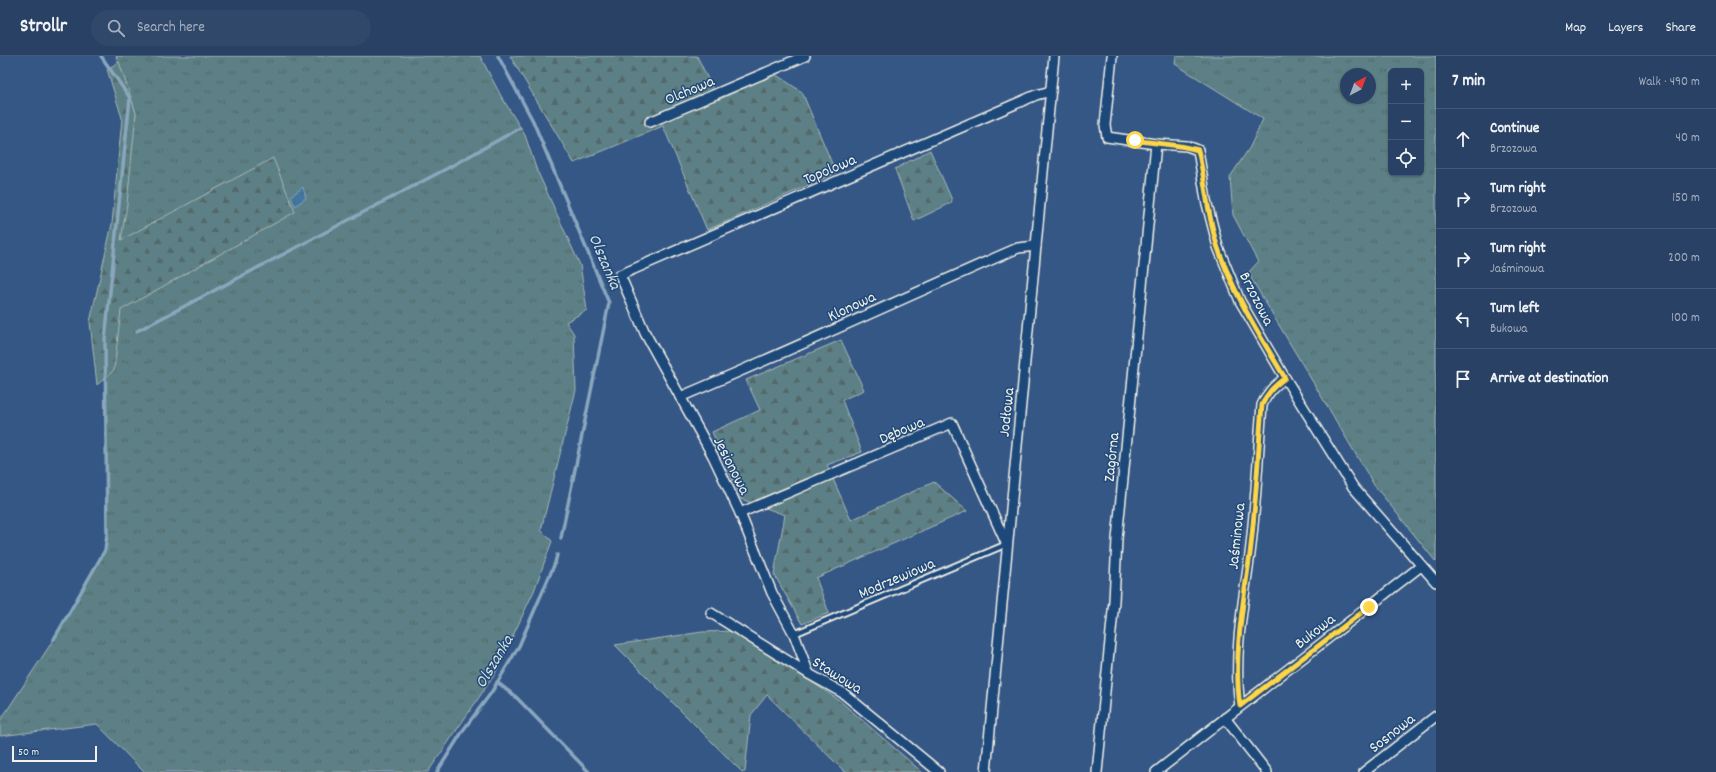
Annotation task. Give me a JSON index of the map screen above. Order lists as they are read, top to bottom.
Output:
{
  "streets": {
    "street": [
      "Olchowa",
      "Topolowa",
      "Brzozowa",
      "Klonowa",
      "Jodłowa",
      "Dębowa",
      "Zagórna",
      "Jesionowa",
      "Jaśminowa",
      "Bukowa",
      "Stawowa",
      "Sosnowa"
    ],
    "lane": ["Modrzewiowa"]
  },
  "crossings": [
    ["Topolowa", "Jodłowa"],
    ["Topolowa", "Jesionowa"],
    ["Brzozowa", "Zagórna"],
    ["Brzozowa", "Jaśminowa"],
    ["Brzozowa", "Bukowa"],
    ["Klonowa", "Jodłowa"],
    ["Klonowa", "Jesionowa"],
    ["Jodłowa", "Dębowa"],
    ["Jodłowa", "Modrzewiowa"],
    ["Dębowa", "Jesionowa"],
    ["Dębowa", "Modrzewiowa"],
    ["Jesionowa", "Modrzewiowa"],
    ["Jesionowa", "Stawowa"],
    ["Jaśminowa", "Bukowa"]
  ],
  "water": ["Olszanka"],
  "scale_bar": "50 m",
  "north": "top right",
  "page": {
    "header": "Strollr",
    "search": "Search here",
    "nav": ["Map", "Layers", "Share"],
    "heading": ["7 min", "Walk · 490 m"],
    "map_buttons": ["+", "−"],
    "list": [
      ["Continue", "Brzozowa", "40 m"],
      ["Turn right", "Brzozowa", "150 m"],
      ["Turn right", "Jaśminowa", "200 m"],
      ["Turn left", "Bukowa", "100 m"],
      "Arrive at destination"
    ],
    "scale": "50 m"
  }
}
